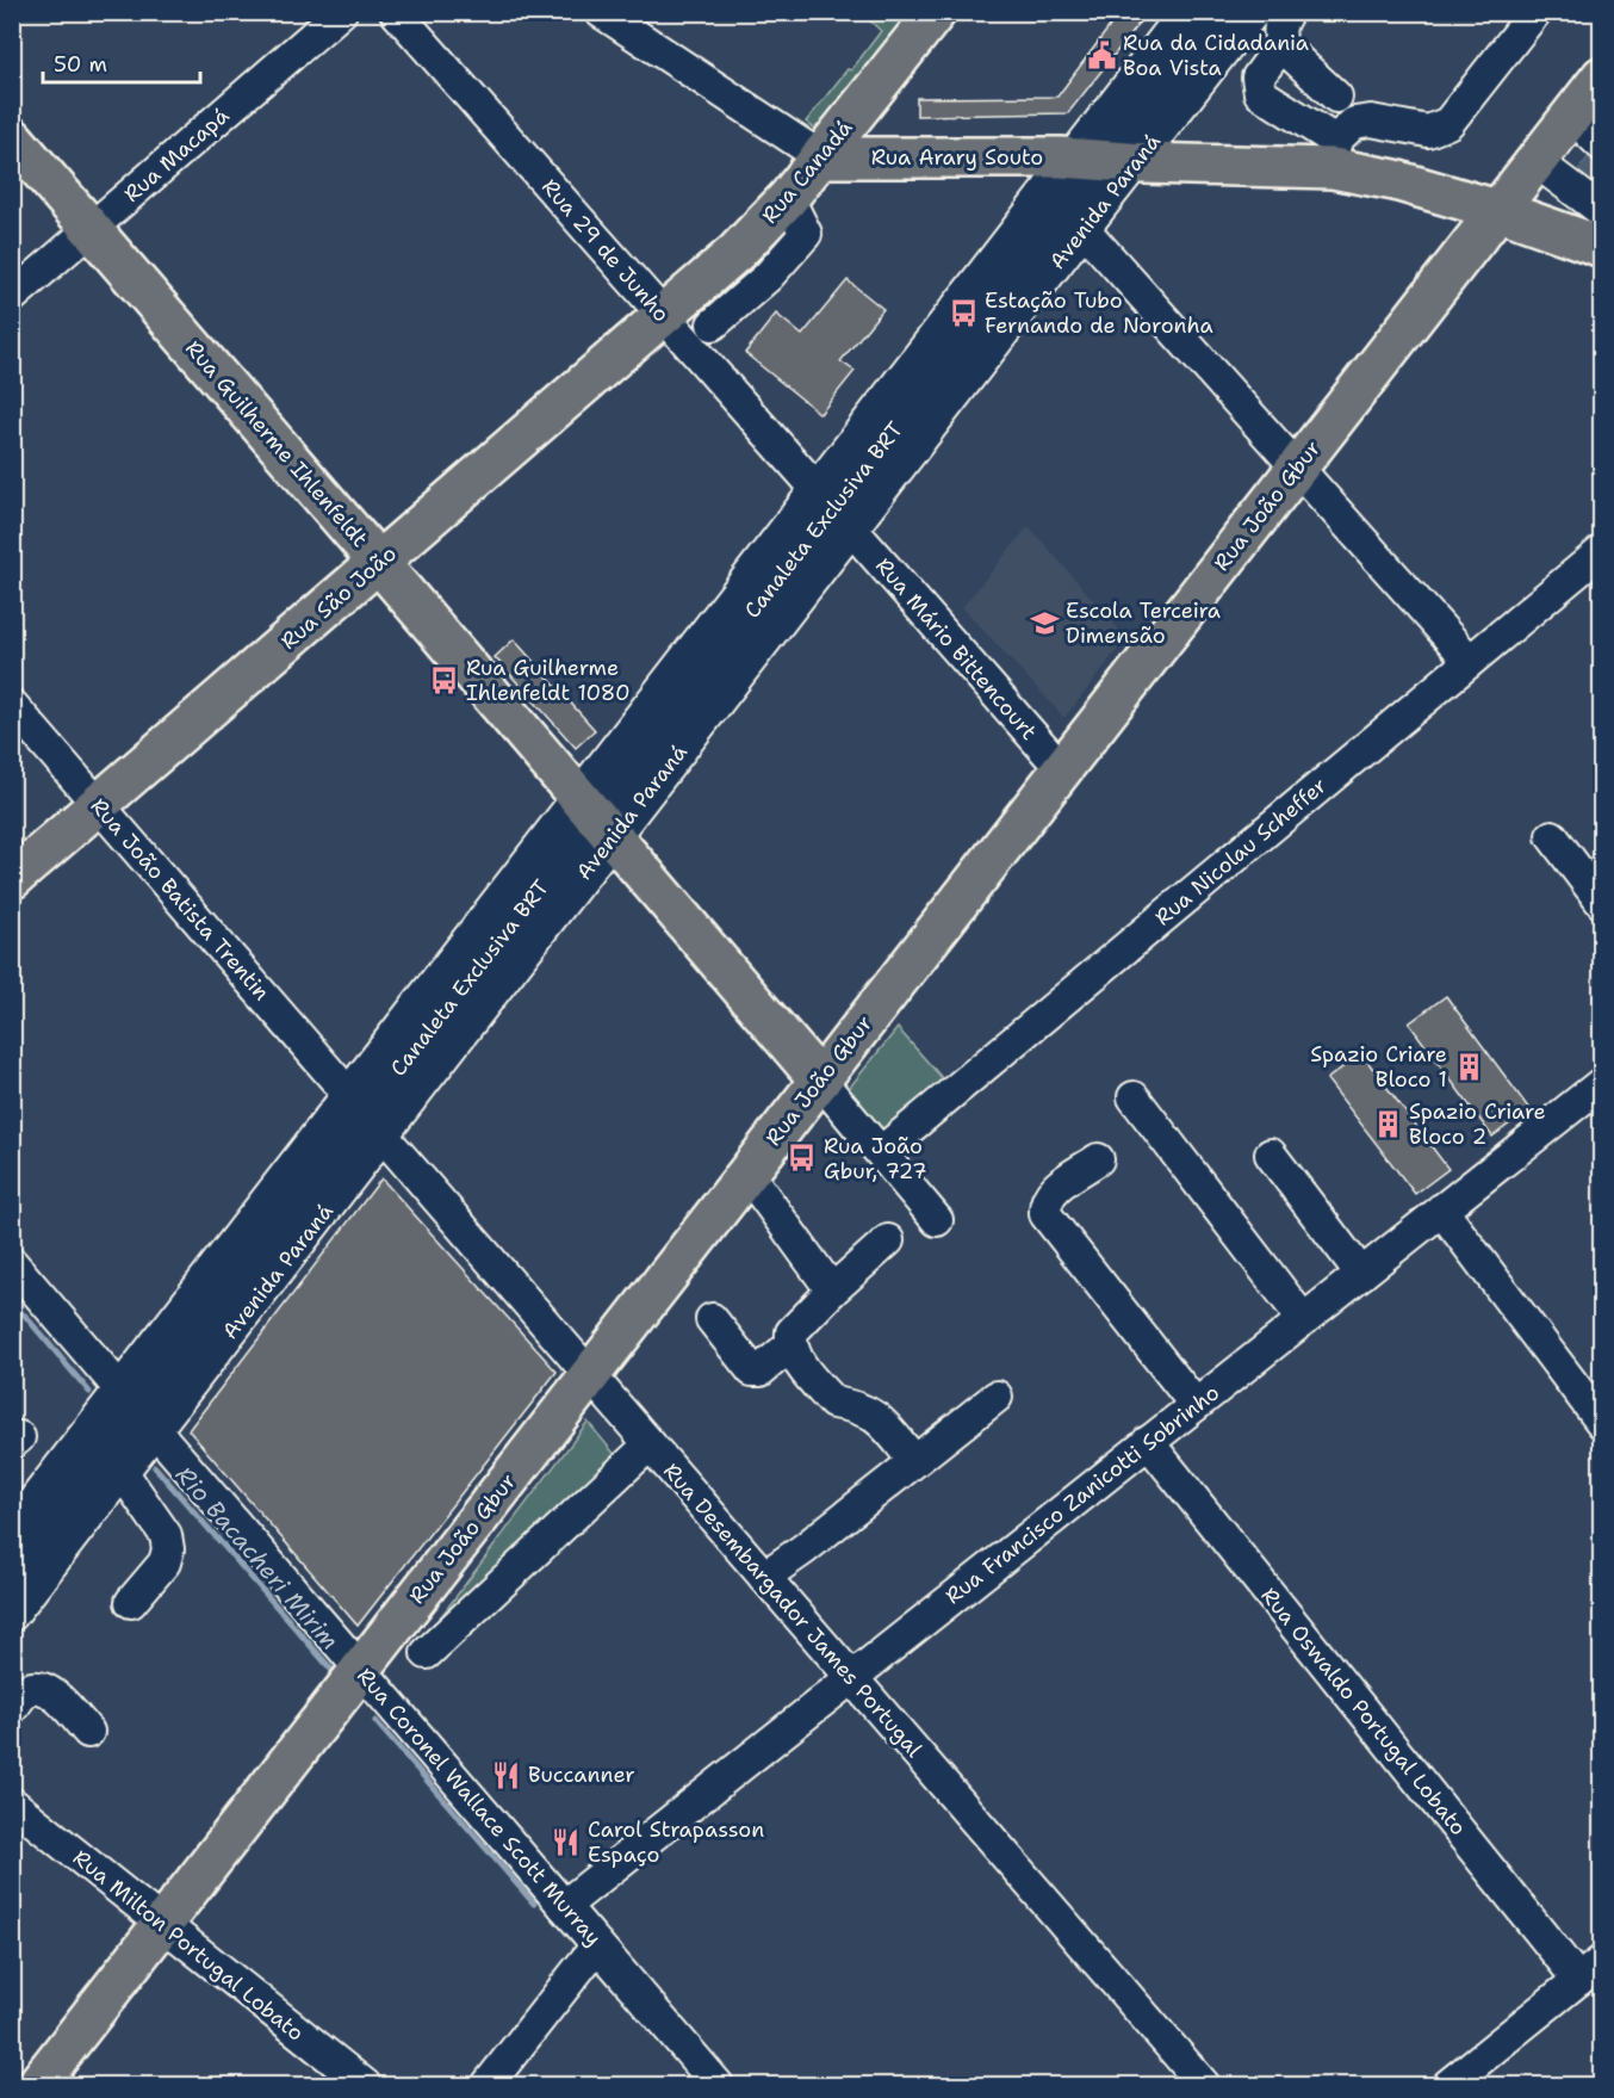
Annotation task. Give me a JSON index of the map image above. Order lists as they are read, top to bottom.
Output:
{
  "streets": {
    "main road": [
      "Rua Arary Souto",
      "Rua Canadá",
      "Rua Guilherme Ihlenfeldt",
      "Rua João Gbur",
      "Rua São João"
    ],
    "street": [
      "Rua Macapá",
      "Avenida Paraná",
      "Rua 29 de Junho",
      "Canaleta Exclusiva BRT",
      "Rua Mário Bittencourt",
      "Rua Nicolau Scheffer",
      "Rua João Batista Trentin",
      "Rua Francisco Zanicotti Sobrinho",
      "Rua Desembargador James Portugal",
      "Rua Oswaldo Portugal Lobato",
      "Rua Coronel Wallace Scott Murray",
      "Rua Milton Portugal Lobato"
    ]
  },
  "crossings": [
    ["Rua Macapá", "Rua Guilherme Ihlenfeldt"],
    ["Rua Arary Souto", "Rua Canadá"],
    ["Rua Arary Souto", "Avenida Paraná"],
    ["Rua Arary Souto", "Rua João Gbur"],
    ["Rua Arary Souto", "Canaleta Exclusiva BRT"],
    ["Rua Canadá", "Rua 29 de Junho"],
    ["Rua Canadá", "Rua São João"],
    ["Avenida Paraná", "Rua 29 de Junho"],
    ["Avenida Paraná", "Rua Guilherme Ihlenfeldt"],
    ["Avenida Paraná", "Canaleta Exclusiva BRT"],
    ["Avenida Paraná", "Rua Mário Bittencourt"],
    ["Avenida Paraná", "Rua João Batista Trentin"],
    ["Avenida Paraná", "Rua Desembargador James Portugal"],
    ["Avenida Paraná", "Rua Coronel Wallace Scott Murray"],
    ["Rua 29 de Junho", "Rua São João"],
    ["Rua Guilherme Ihlenfeldt", "Canaleta Exclusiva BRT"],
    ["Rua Guilherme Ihlenfeldt", "Rua São João"],
    ["Rua João Gbur", "Rua Mário Bittencourt"],
    ["Rua João Gbur", "Rua Desembargador James Portugal"],
    ["Rua João Gbur", "Rua Coronel Wallace Scott Murray"],
    ["Rua João Gbur", "Rua Milton Portugal Lobato"],
    ["Rua São João", "Rua João Batista Trentin"],
    ["Rua Francisco Zanicotti Sobrinho", "Rua Desembargador James Portugal"],
    ["Rua Francisco Zanicotti Sobrinho", "Rua Oswaldo Portugal Lobato"],
    ["Rua Francisco Zanicotti Sobrinho", "Rua Coronel Wallace Scott Murray"]
  ],
  "water": ["Rio Bacacheri Mirim"],
  "places": {
    "public building": ["Rua da Cidadania Boa Vista"],
    "bus stop": ["Estação Tubo Fernando de Noronha", "Rua Guilherme Ihlenfeldt 1080", "Rua João Gbur, 727"],
    "school or university": ["Escola Terceira Dimensão"],
    "building": ["Spazio Criare Bloco 1", "Spazio Criare Bloco 2"],
    "restaurant": ["Buccanner", "Carol Strapasson Espaço"]
  },
  "scale_bar": "50 m"
}
